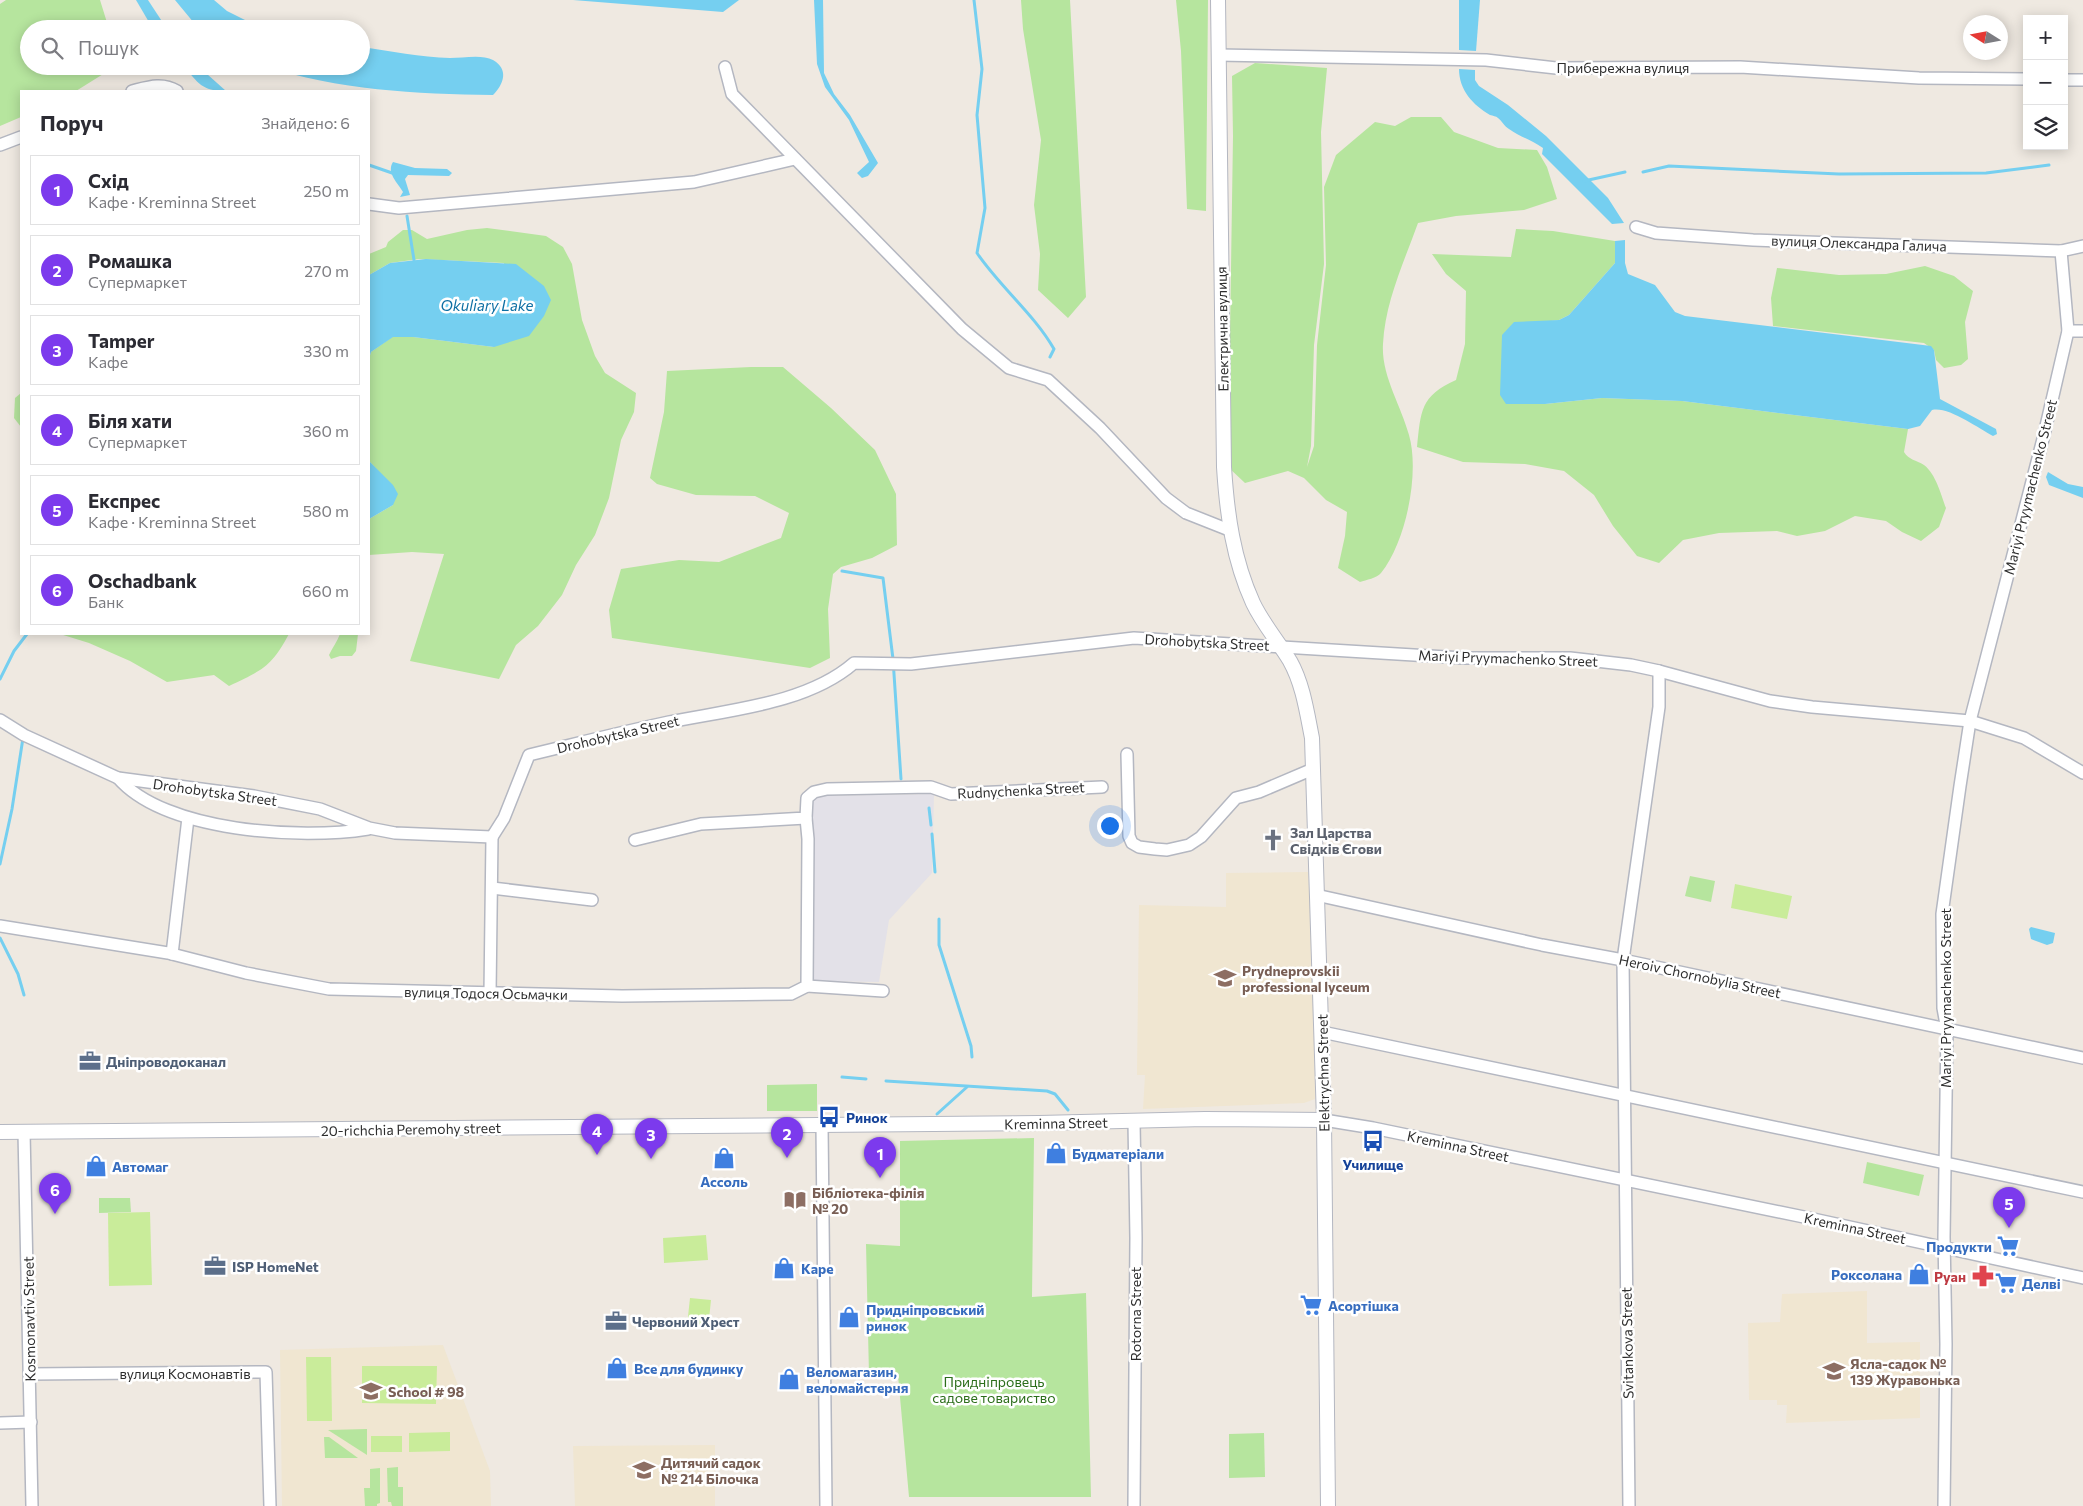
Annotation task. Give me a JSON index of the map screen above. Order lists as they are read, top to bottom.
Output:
{
  "streets": {
    "street": [
      "Прибережна вулиця",
      "вулиця Олександра Галича",
      "Електрична вулиця",
      "Mariyi Pryymachenko Street",
      "Drohobytska Street",
      "Rudnychenka Street",
      "Heroiv Chornobylia Street",
      "вулиця Тодося Осьмачки",
      "Elektrychna Street",
      "Kreminna Street",
      "20-richchia Peremohy street",
      "Rotorna Street",
      "Kosmonavtiv Street",
      "Svitankova Street",
      "вулиця Космонавтів"
    ]
  },
  "crossings": [
    ["Прибережна вулиця", "Електрична вулиця"],
    ["вулиця Олександра Галича", "Mariyi Pryymachenko Street"],
    ["Електрична вулиця", "Mariyi Pryymachenko Street"],
    ["Електрична вулиця", "Drohobytska Street"],
    ["Електрична вулиця", "Elektrychna Street"],
    ["Mariyi Pryymachenko Street", "Drohobytska Street"],
    ["Mariyi Pryymachenko Street", "Heroiv Chornobylia Street"],
    ["Mariyi Pryymachenko Street", "Elektrychna Street"],
    ["Mariyi Pryymachenko Street", "Kreminna Street"],
    ["Mariyi Pryymachenko Street", "Svitankova Street"],
    ["Drohobytska Street", "Elektrychna Street"],
    ["Heroiv Chornobylia Street", "Elektrychna Street"],
    ["Heroiv Chornobylia Street", "Svitankova Street"],
    ["Elektrychna Street", "Kreminna Street"],
    ["Kreminna Street", "20-richchia Peremohy street"],
    ["Kreminna Street", "Rotorna Street"],
    ["Kreminna Street", "Svitankova Street"],
    ["20-richchia Peremohy street", "Kosmonavtiv Street"],
    ["Kosmonavtiv Street", "вулиця Космонавтів"]
  ],
  "water": ["Okuliary Lake"],
  "parks": ["Придніпровець садове товариство"],
  "places": {
    "church": ["Зал Царства Свідків Єгови"],
    "school or university": [
      "Prydneprovskii professional lyceum",
      "Ясла-садок № 139 Журавонька",
      "School # 98",
      "Дитячий садок № 214 Білочка"
    ],
    "office": ["Дніпроводоканал", "ISP HomeNet", "Червоний Хрест"],
    "bus stop": ["Ринок", "Училище"],
    "shop": [
      "Будматеріали",
      "Ассоль",
      "Автомаг",
      "Каре",
      "Роксолана",
      "Придніпровський ринок",
      "Все для будинку",
      "Веломагазин, веломайстерня"
    ],
    "library": ["Бібліотека-філія № 20"],
    "supermarket": ["Продукти", "Делві", "Асортішка"],
    "pharmacy": ["Руан"]
  },
  "north": "left",
  "page": {
    "map_buttons": ["+", "−"],
    "search": "Пошук",
    "heading": ["Поруч", "Знайдено: 6"],
    "list": [
      {
        "mark": "1",
        "name": "Схід",
        "note": "Кафе · Kreminna Street",
        "value": "250 m"
      },
      {
        "mark": "2",
        "name": "Ромашка",
        "note": "Супермаркет",
        "value": "270 m"
      },
      {
        "mark": "3",
        "name": "Tamper",
        "note": "Кафе",
        "value": "330 m"
      },
      {
        "mark": "4",
        "name": "Біля хати",
        "note": "Супермаркет",
        "value": "360 m"
      },
      {
        "mark": "5",
        "name": "Експрес",
        "note": "Кафе · Kreminna Street",
        "value": "580 m"
      },
      {
        "mark": "6",
        "name": "Oschadbank",
        "note": "Банк",
        "value": "660 m"
      }
    ],
    "pins": [
      "4",
      "2",
      "3",
      "1",
      "6",
      "5"
    ]
  }
}
